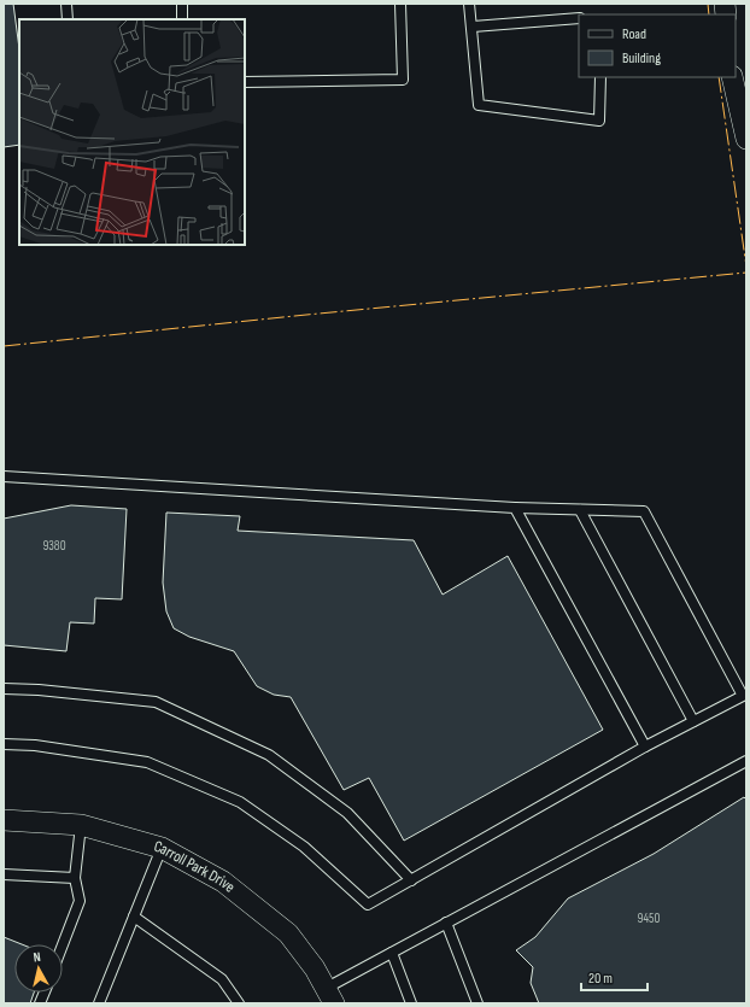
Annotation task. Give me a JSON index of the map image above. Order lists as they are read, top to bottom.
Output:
{
  "streets": {
    "street": ["Carroll Park Drive"]
  },
  "house_numbers": ["9380", "9450"],
  "legend": ["Road", "Building"],
  "scale_bar": "20 m",
  "north": "top"
}
